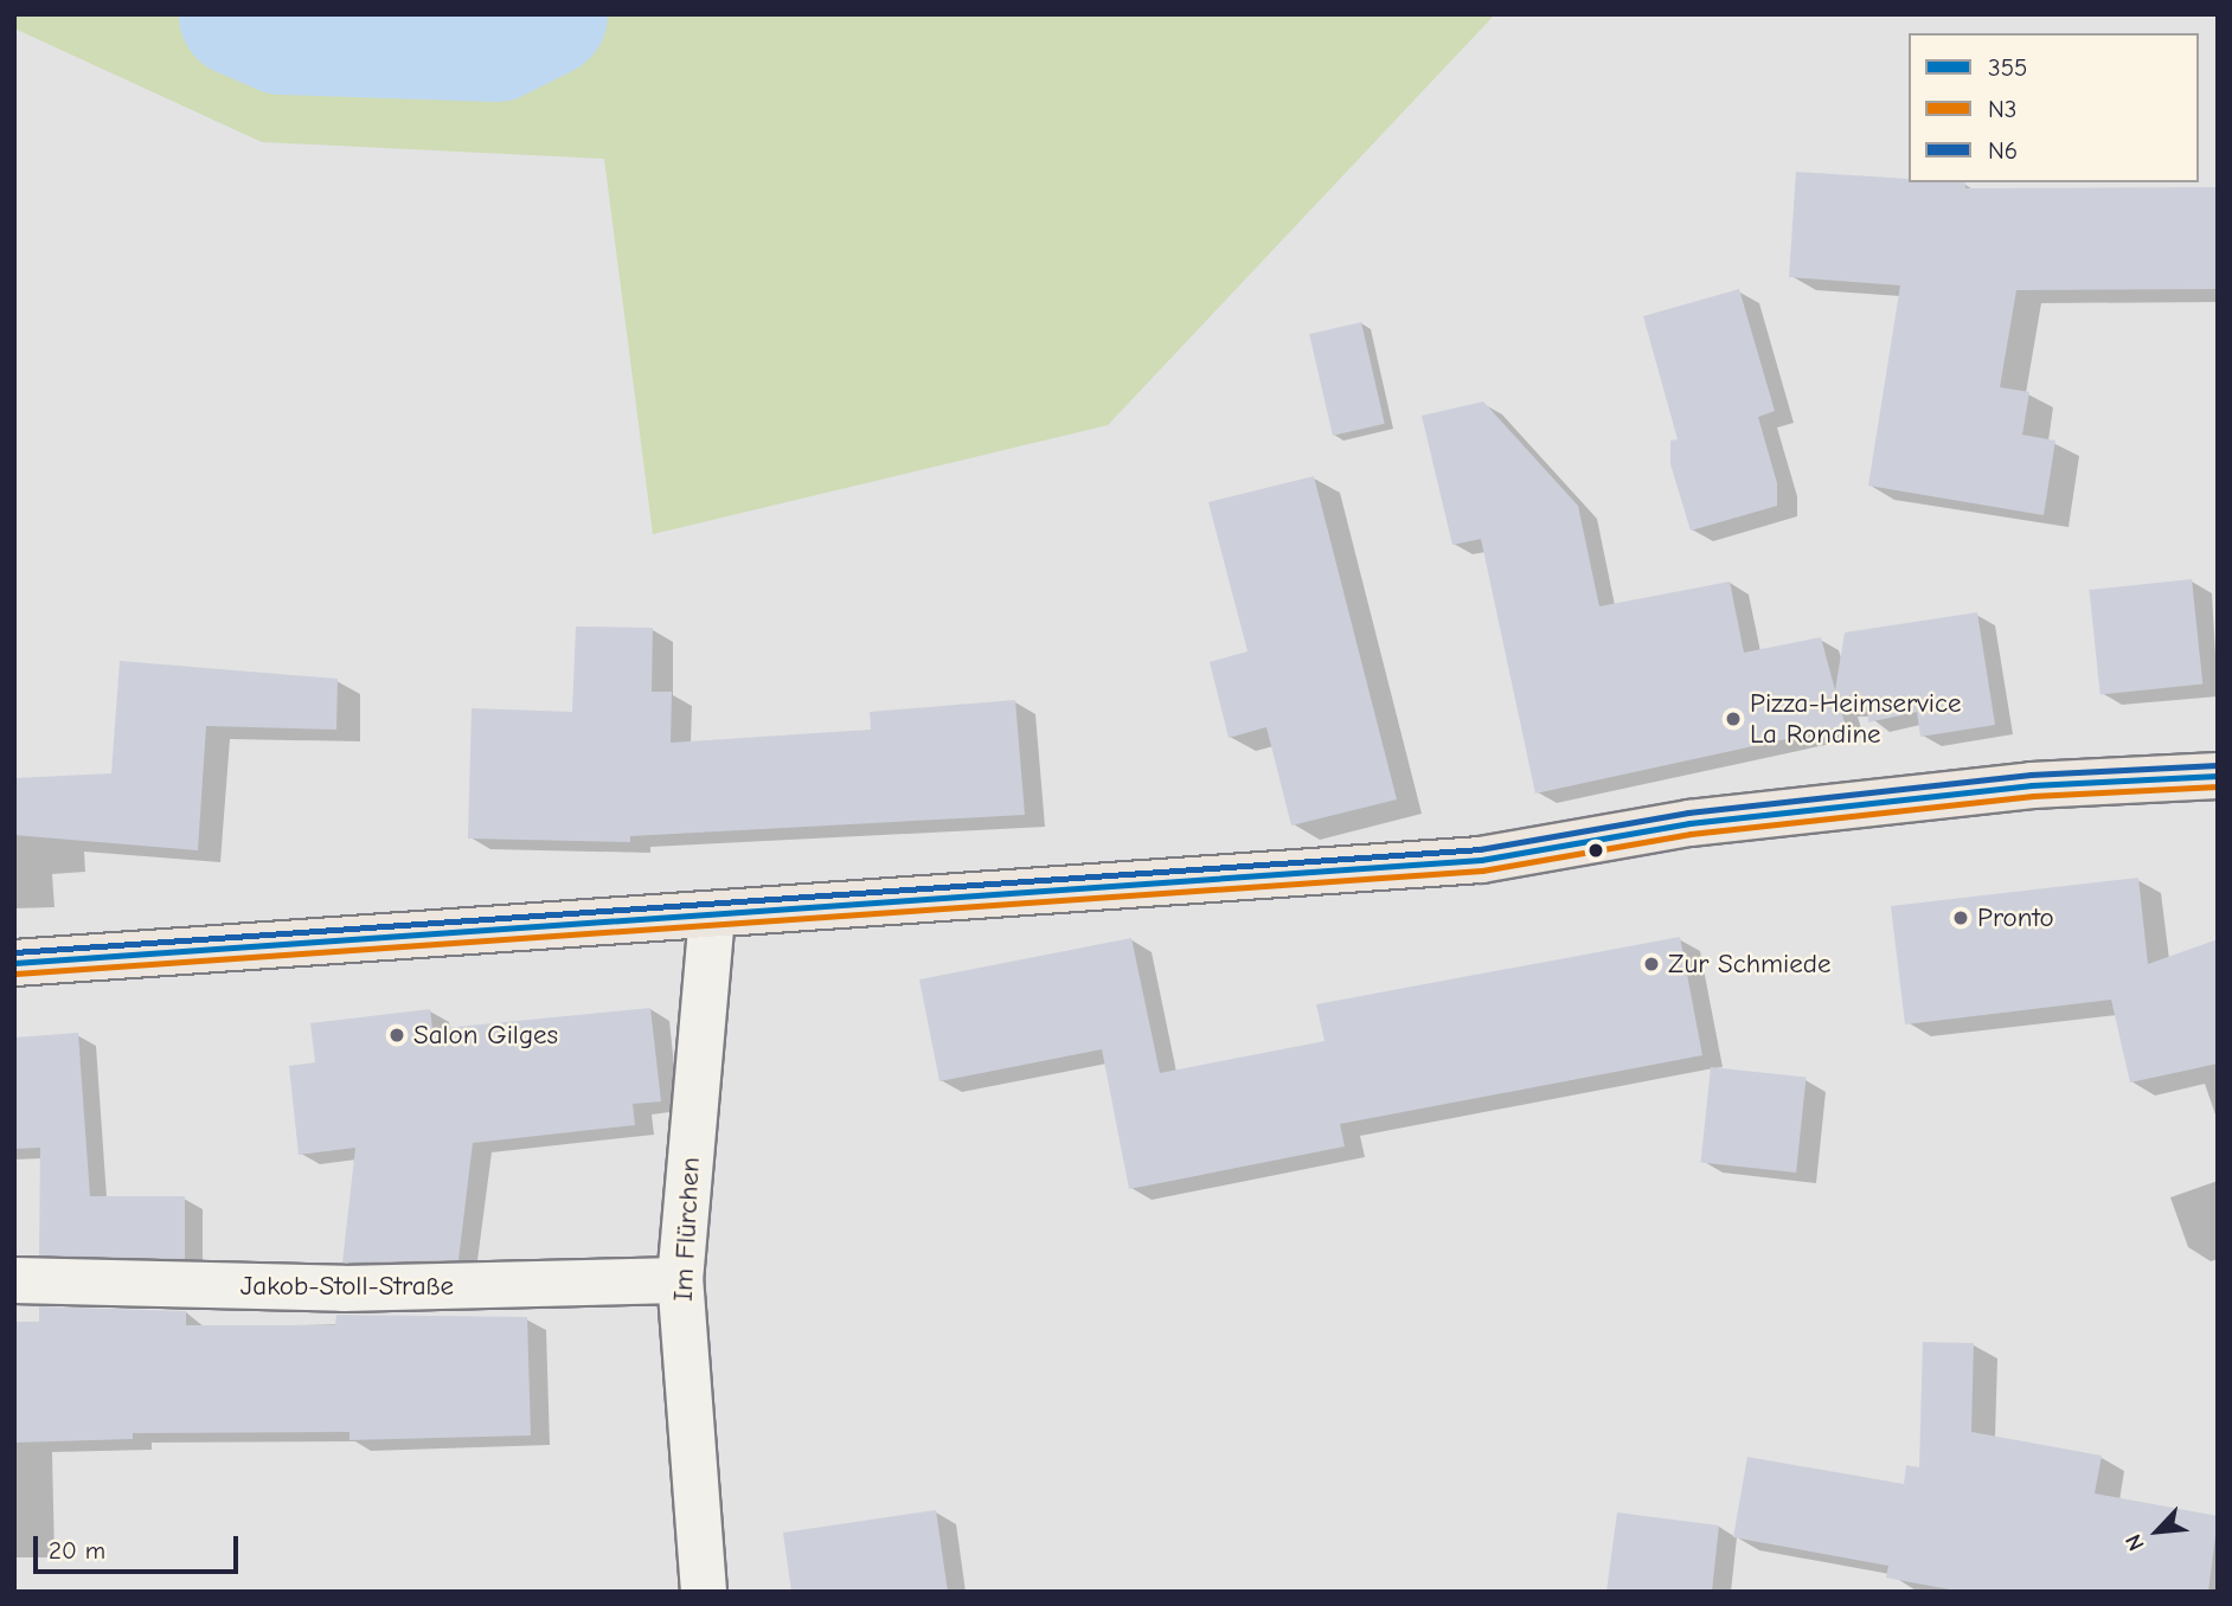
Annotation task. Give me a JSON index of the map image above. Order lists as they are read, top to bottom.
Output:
{
  "streets": {
    "lane": ["Im Flürchen", "Jakob-Stoll-Straße"]
  },
  "crossings": [
    ["Im Flürchen", "Jakob-Stoll-Straße"]
  ],
  "places": [
    "Pizza-Heimservice La Rondine",
    "Pronto",
    "Zur Schmiede",
    "Salon Gilges"
  ],
  "lines": ["transit line N6", "transit line 355", "transit line N3"],
  "legend": ["355", "N3", "N6"],
  "scale_bar": "20 m",
  "north": "bottom left"
}
